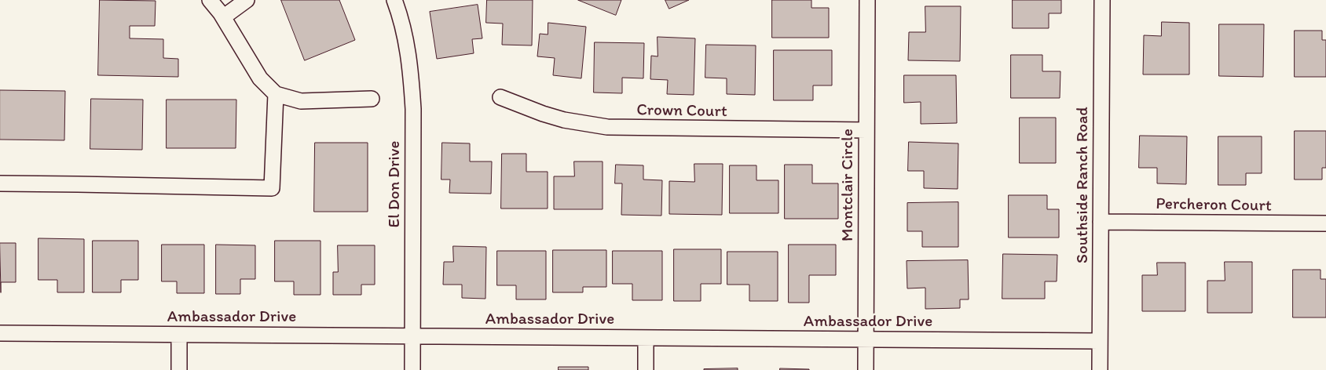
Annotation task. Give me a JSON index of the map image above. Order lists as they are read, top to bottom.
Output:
{
  "streets": {
    "street": [
      "Crown Court",
      "El Don Drive",
      "Montclair Circle",
      "Southside Ranch Road",
      "Percheron Court",
      "Ambassador Drive"
    ]
  },
  "crossings": [
    ["Crown Court", "Montclair Circle"],
    ["El Don Drive", "Ambassador Drive"],
    ["Montclair Circle", "Ambassador Drive"],
    ["Southside Ranch Road", "Percheron Court"],
    ["Southside Ranch Road", "Ambassador Drive"]
  ]
}
